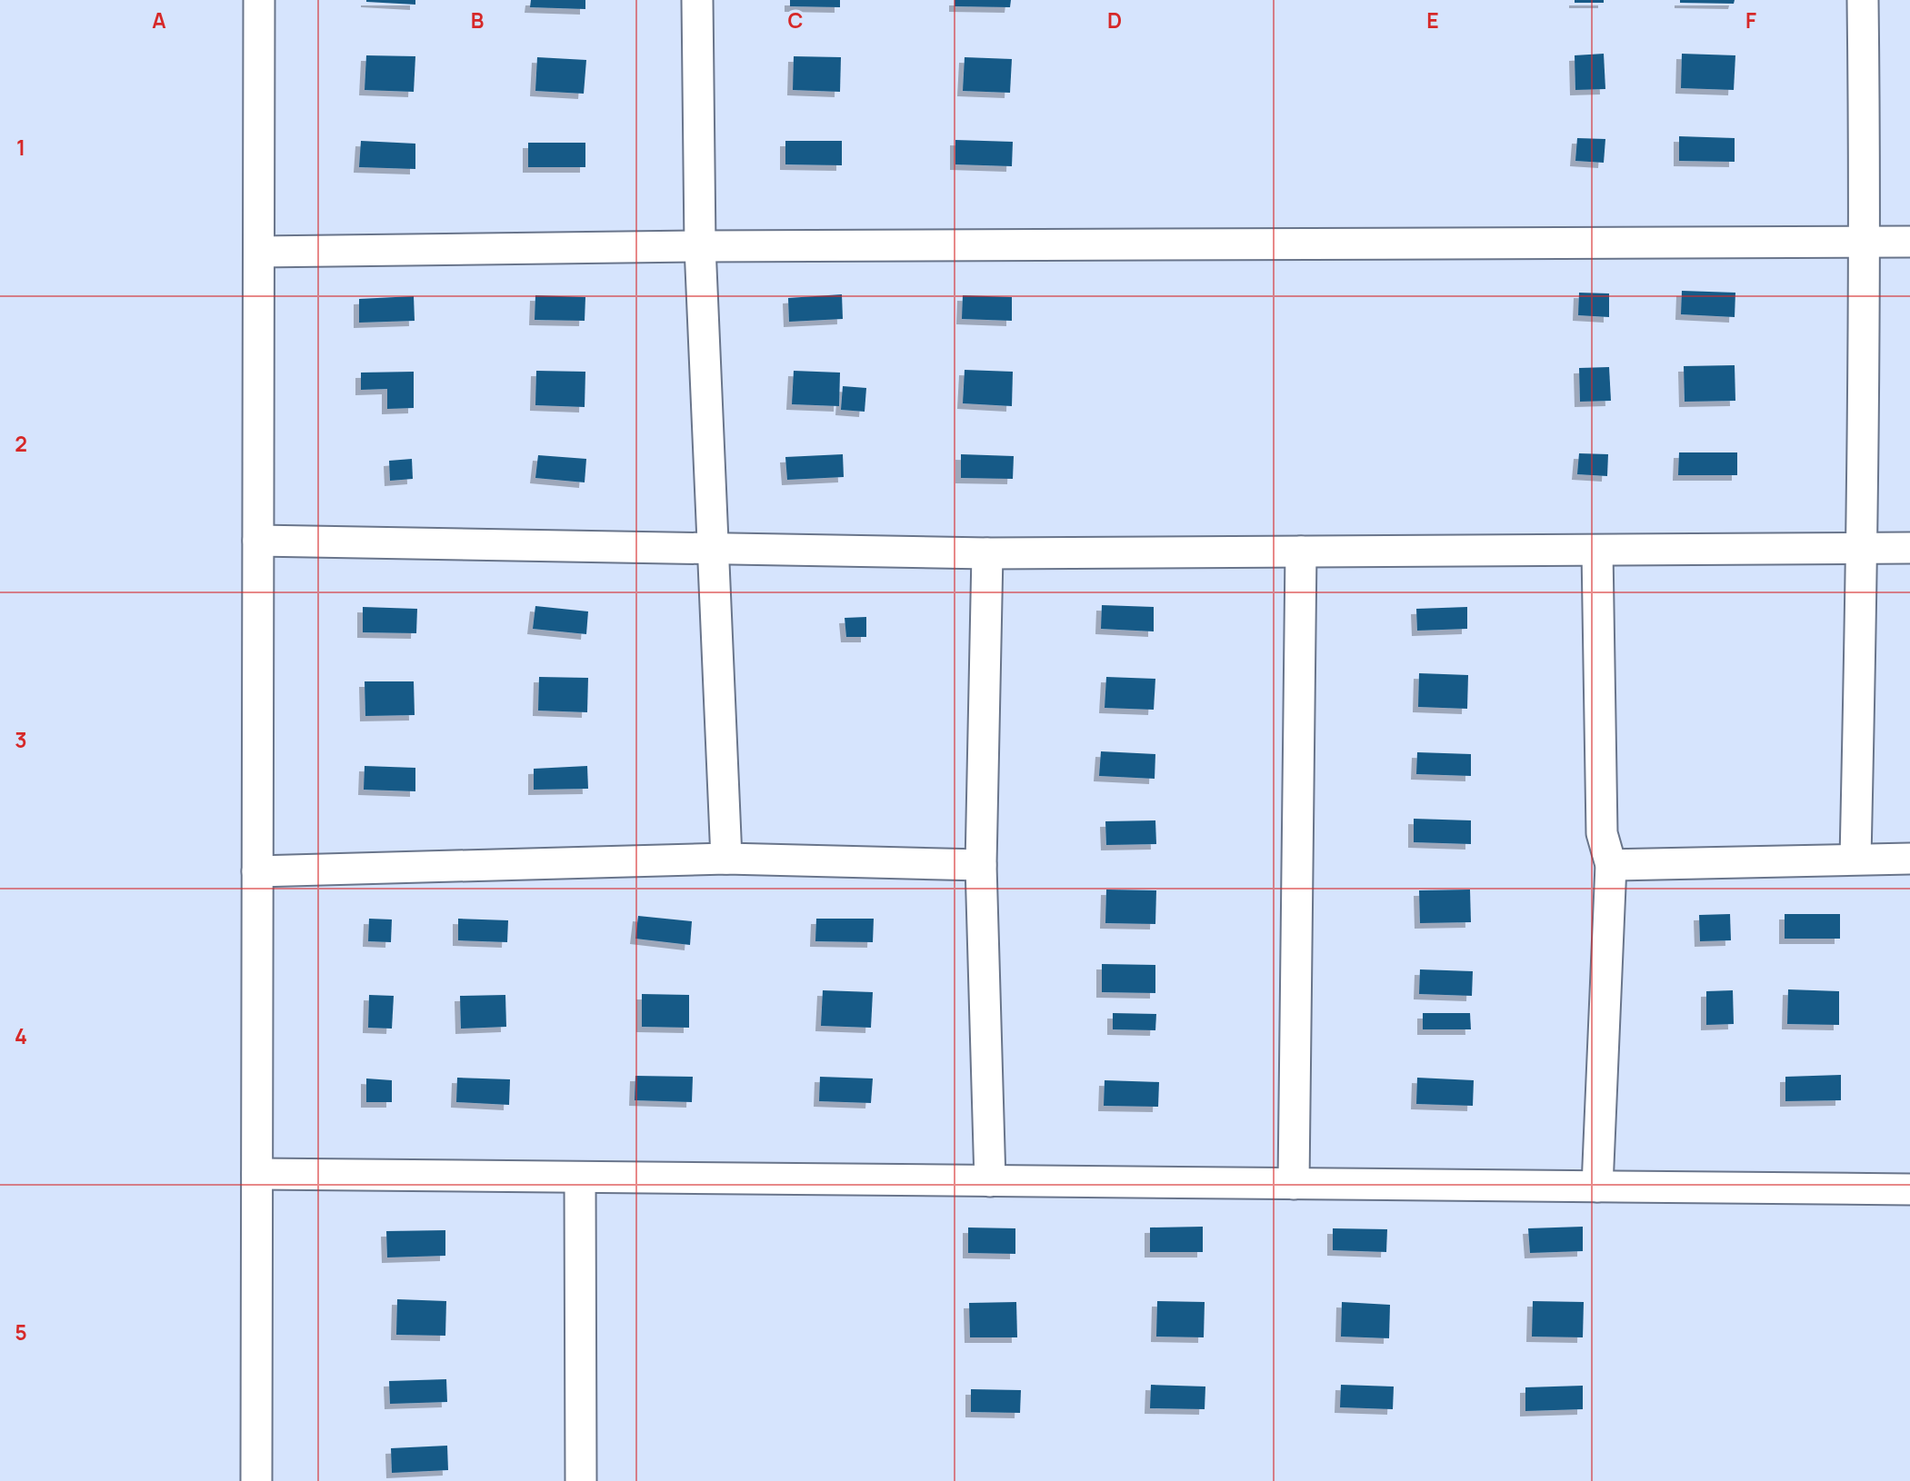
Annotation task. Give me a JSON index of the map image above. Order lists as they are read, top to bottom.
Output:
{
  "grid": {
    "columns": [
      "A",
      "B",
      "C",
      "D",
      "E",
      "F"
    ],
    "rows": [
      "1",
      "2",
      "3",
      "4",
      "5"
    ]
  }
}
